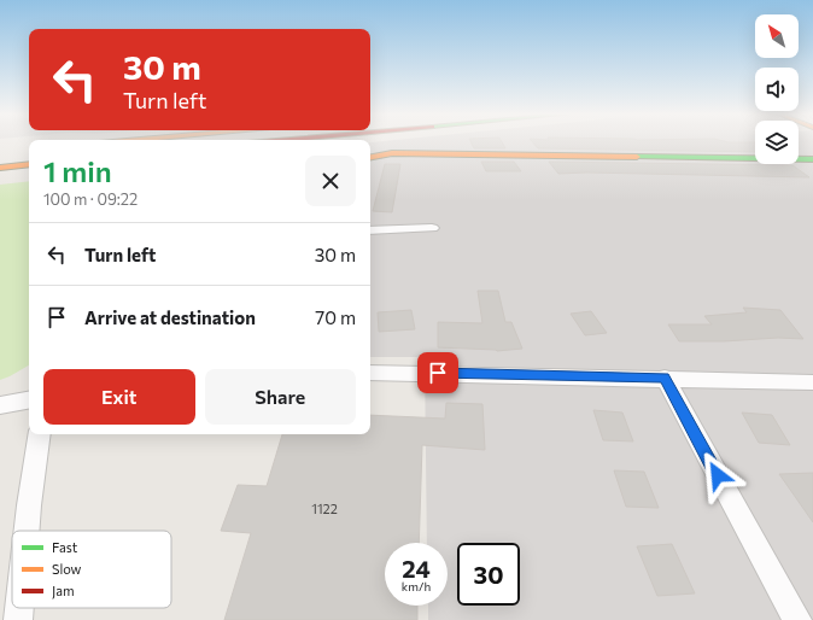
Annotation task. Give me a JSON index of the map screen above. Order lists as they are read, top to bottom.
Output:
{
  "house_numbers": ["1122"],
  "legend": ["Fast", "Slow", "Jam"],
  "north": "top left",
  "page": {
    "turn": ["30 m", "Turn left"],
    "heading": ["1 min", "100 m · 09:22"],
    "list": [
      {
        "name": "Turn left",
        "value": "30 m"
      },
      {
        "name": "Arrive at destination",
        "value": "70 m"
      }
    ],
    "buttons": ["Exit", "Share"],
    "speed": "24 km/h",
    "limit": "30"
  }
}
